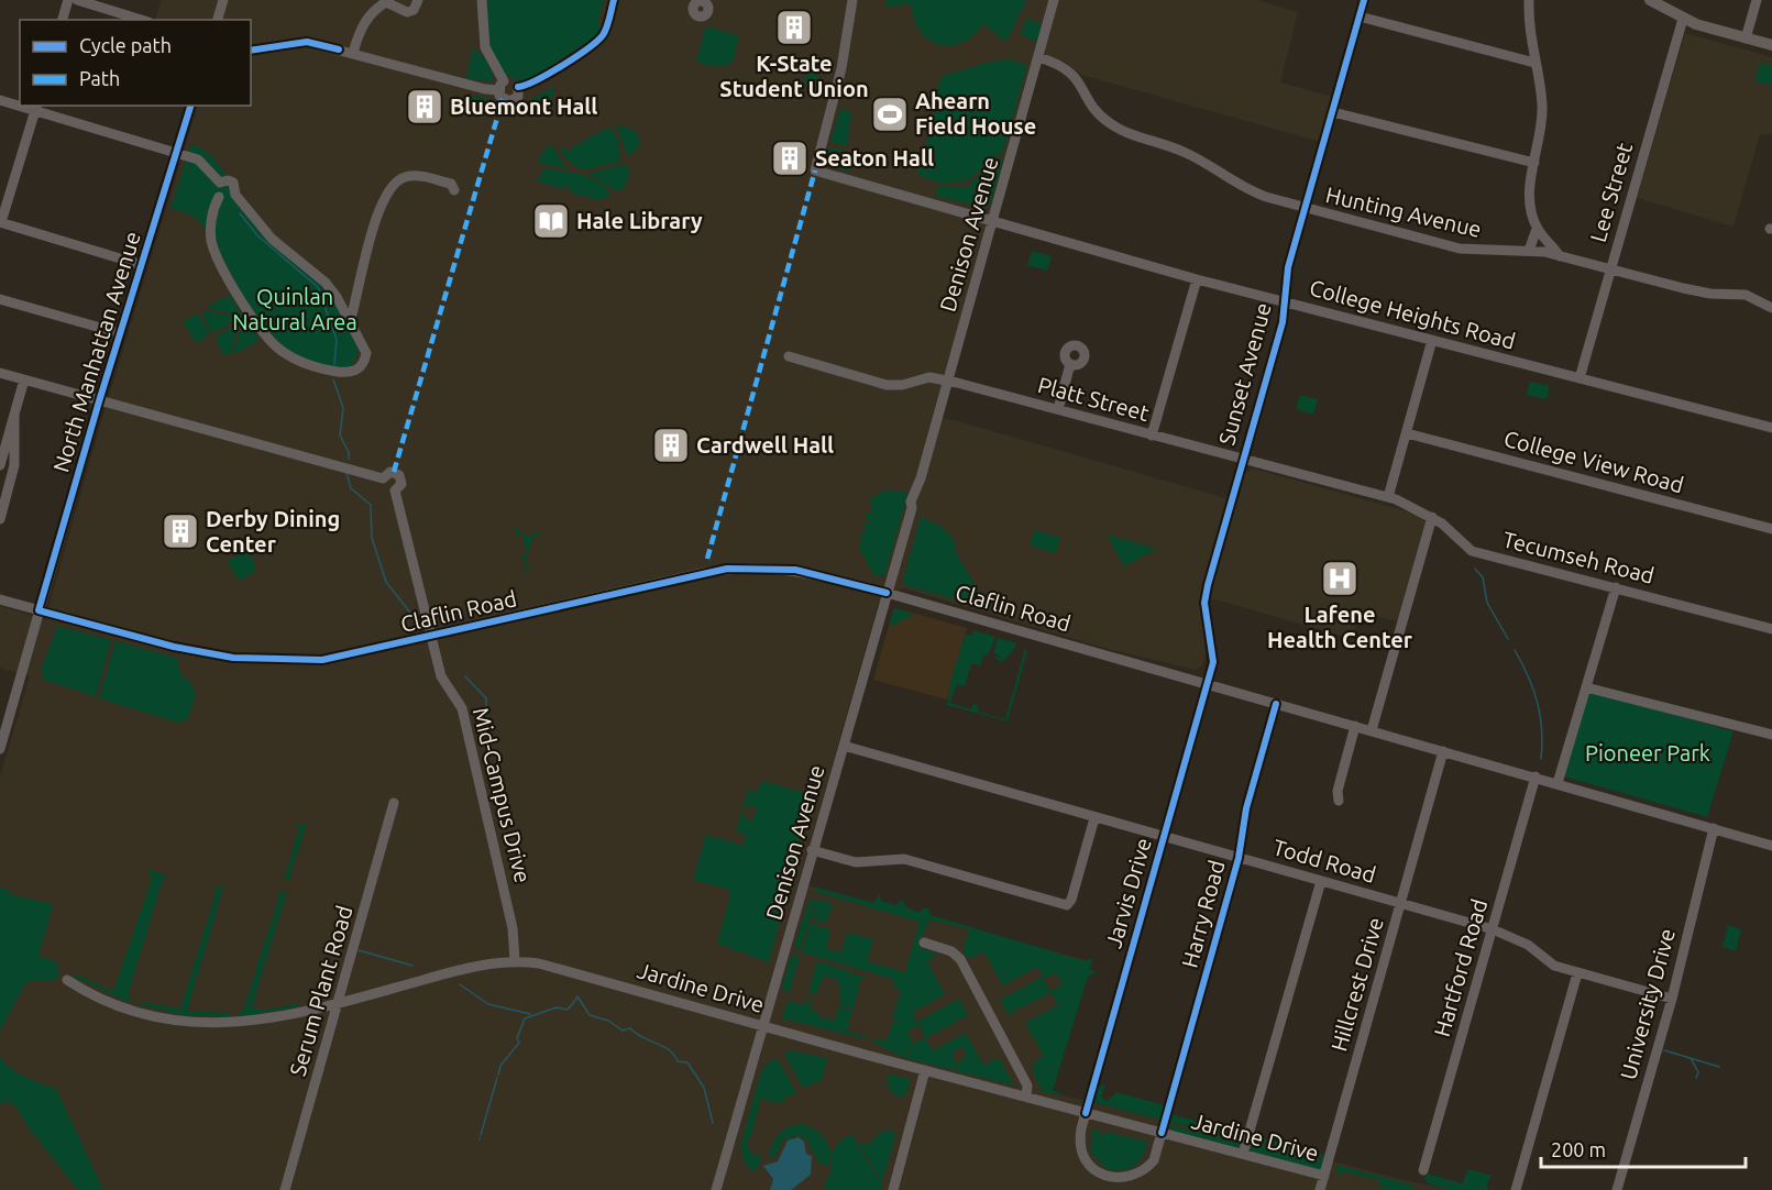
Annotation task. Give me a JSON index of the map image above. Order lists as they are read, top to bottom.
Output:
{
  "streets": {
    "street": [
      "Lee Street",
      "Hunting Avenue",
      "Denison Avenue",
      "College Heights Road",
      "North Manhattan Avenue",
      "Sunset Avenue",
      "Platt Street",
      "College View Road",
      "Tecumseh Road",
      "Claflin Road",
      "Mid-Campus Drive",
      "Todd Road",
      "Jarvis Drive",
      "Harry Road",
      "Hartford Road",
      "Hillcrest Drive",
      "Jardine Drive",
      "Serum Plant Road",
      "University Drive"
    ]
  },
  "crossings": [
    ["Lee Street", "Hunting Avenue"],
    ["Lee Street", "College Heights Road"],
    ["Hunting Avenue", "Denison Avenue"],
    ["Hunting Avenue", "Sunset Avenue"],
    ["Denison Avenue", "College Heights Road"],
    ["Denison Avenue", "Platt Street"],
    ["Denison Avenue", "Claflin Road"],
    ["Denison Avenue", "Todd Road"],
    ["Denison Avenue", "Jardine Drive"],
    ["College Heights Road", "Sunset Avenue"],
    ["North Manhattan Avenue", "Claflin Road"],
    ["Sunset Avenue", "Platt Street"],
    ["Sunset Avenue", "Claflin Road"],
    ["Sunset Avenue", "Jarvis Drive"],
    ["Platt Street", "Tecumseh Road"],
    ["Claflin Road", "Mid-Campus Drive"],
    ["Claflin Road", "Jarvis Drive"],
    ["Claflin Road", "Harry Road"],
    ["Claflin Road", "Hartford Road"],
    ["Claflin Road", "Hillcrest Drive"],
    ["Claflin Road", "University Drive"],
    ["Mid-Campus Drive", "Jardine Drive"],
    ["Todd Road", "Jarvis Drive"],
    ["Todd Road", "Harry Road"],
    ["Todd Road", "Hartford Road"],
    ["Todd Road", "Hillcrest Drive"],
    ["Todd Road", "University Drive"],
    ["Jarvis Drive", "Harry Road"],
    ["Jarvis Drive", "Jardine Drive"],
    ["Harry Road", "Jardine Drive"],
    ["Hillcrest Drive", "Jardine Drive"],
    ["Jardine Drive", "Serum Plant Road"]
  ],
  "parks": ["Quinlan Natural Area", "Pioneer Park"],
  "places": {
    "building": [
      "K-State Student Union",
      "Bluemont Hall",
      "Seaton Hall",
      "Cardwell Hall",
      "Derby Dining Center"
    ],
    "sports": ["Ahearn Field House"],
    "library": ["Hale Library"],
    "hospital": ["Lafene Health Center"]
  },
  "legend": ["Cycle path", "Path"],
  "scale_bar": "200 m"
}
